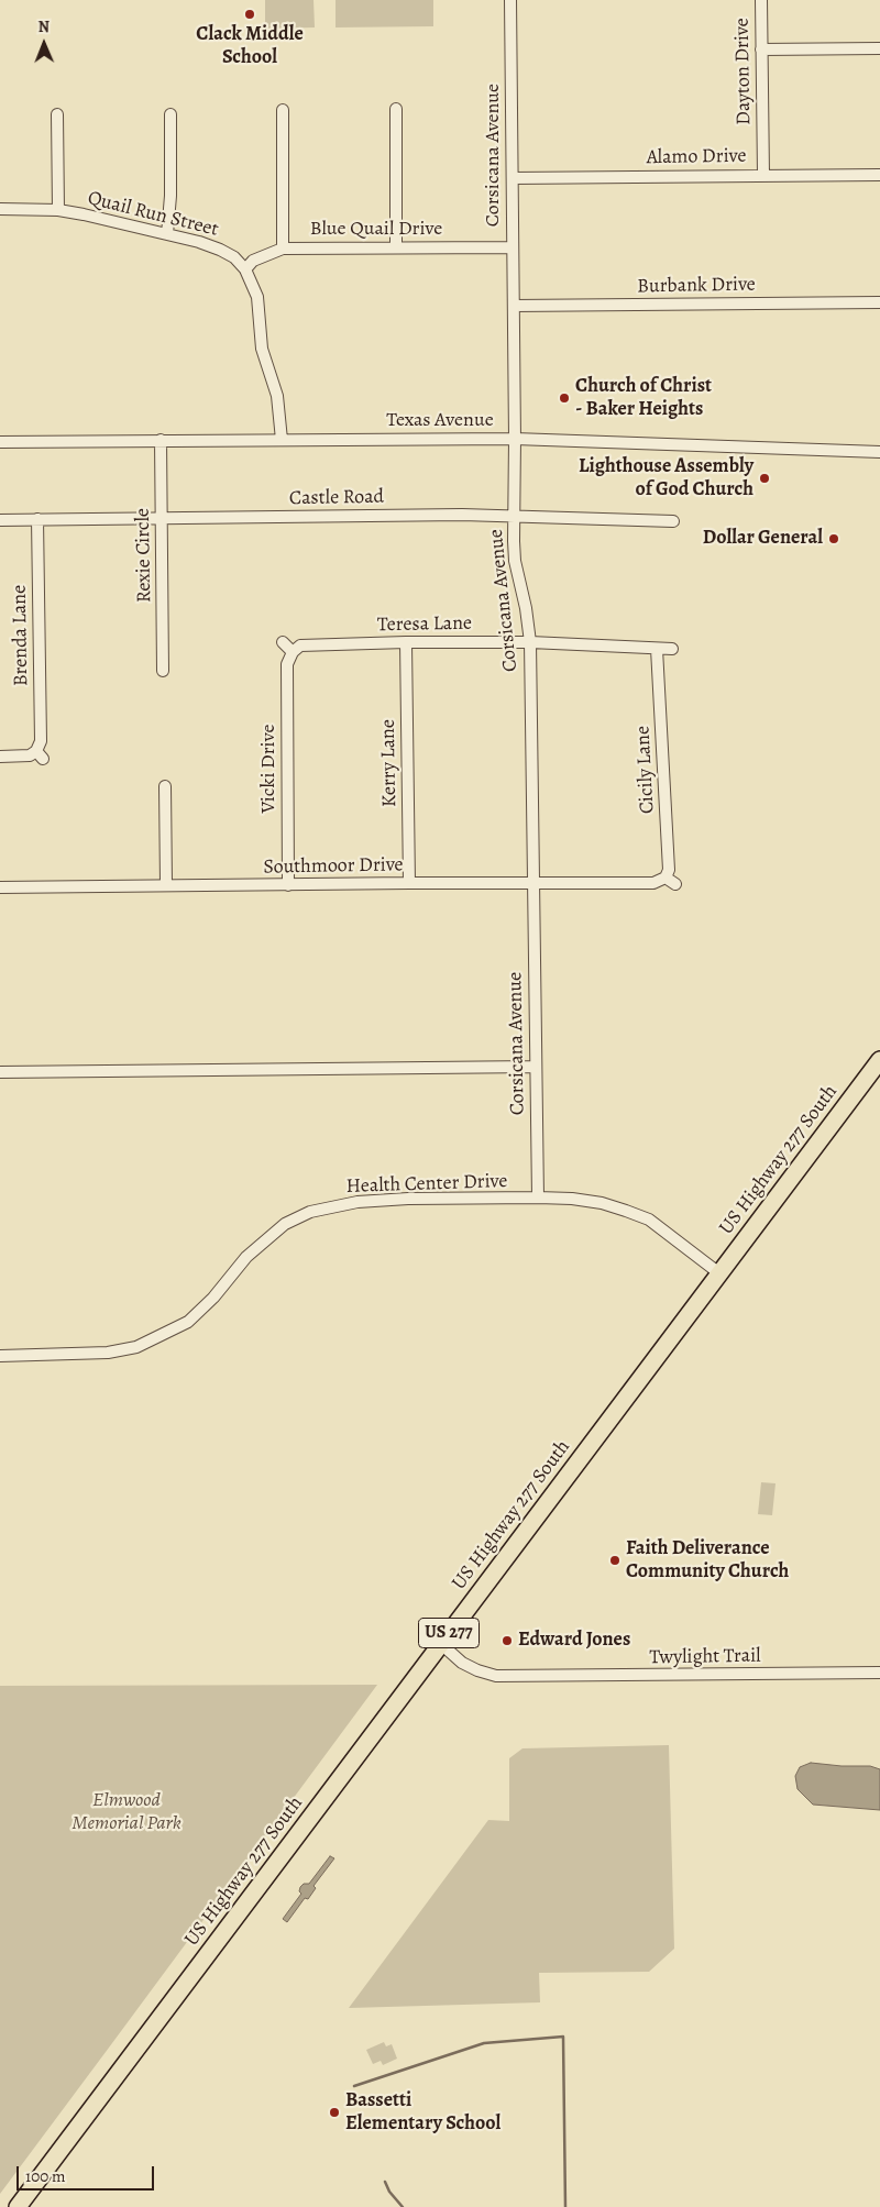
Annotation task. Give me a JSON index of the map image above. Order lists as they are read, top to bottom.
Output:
{
  "streets": {
    "highway": ["US Highway 277 South", "US 277"],
    "street": [
      "Dayton Drive",
      "Corsicana Avenue",
      "Alamo Drive",
      "Quail Run Street",
      "Blue Quail Drive",
      "Burbank Drive",
      "Texas Avenue",
      "Castle Road",
      "Rexie Circle",
      "Teresa Lane",
      "Brenda Lane",
      "Kerry Lane",
      "Vicki Drive",
      "Cicily Lane",
      "Southmoor Drive",
      "Health Center Drive",
      "Twylight Trail"
    ]
  },
  "crossings": [
    ["Dayton Drive", "Alamo Drive"],
    ["Corsicana Avenue", "Alamo Drive"],
    ["Corsicana Avenue", "Blue Quail Drive"],
    ["Corsicana Avenue", "Burbank Drive"],
    ["Corsicana Avenue", "Texas Avenue"],
    ["Corsicana Avenue", "Castle Road"],
    ["Corsicana Avenue", "Teresa Lane"],
    ["Corsicana Avenue", "Southmoor Drive"],
    ["Corsicana Avenue", "Health Center Drive"],
    ["Quail Run Street", "Blue Quail Drive"],
    ["Quail Run Street", "Texas Avenue"],
    ["Texas Avenue", "Rexie Circle"],
    ["Castle Road", "Rexie Circle"],
    ["Castle Road", "Brenda Lane"],
    ["Teresa Lane", "Kerry Lane"],
    ["Teresa Lane", "Vicki Drive"],
    ["Teresa Lane", "Cicily Lane"],
    ["Kerry Lane", "Southmoor Drive"],
    ["Vicki Drive", "Southmoor Drive"],
    ["Cicily Lane", "Southmoor Drive"],
    ["US Highway 277 South", "Health Center Drive"],
    ["US Highway 277 South", "Twylight Trail"]
  ],
  "parks": ["Elmwood Memorial Park"],
  "places": [
    "Clack Middle School",
    "Church of Christ - Baker Heights",
    "Lighthouse Assembly of God Church",
    "Dollar General",
    "Faith Deliverance Community Church",
    "Edward Jones",
    "Bassetti Elementary School"
  ],
  "scale_bar": "100 m",
  "north": "top"
}
